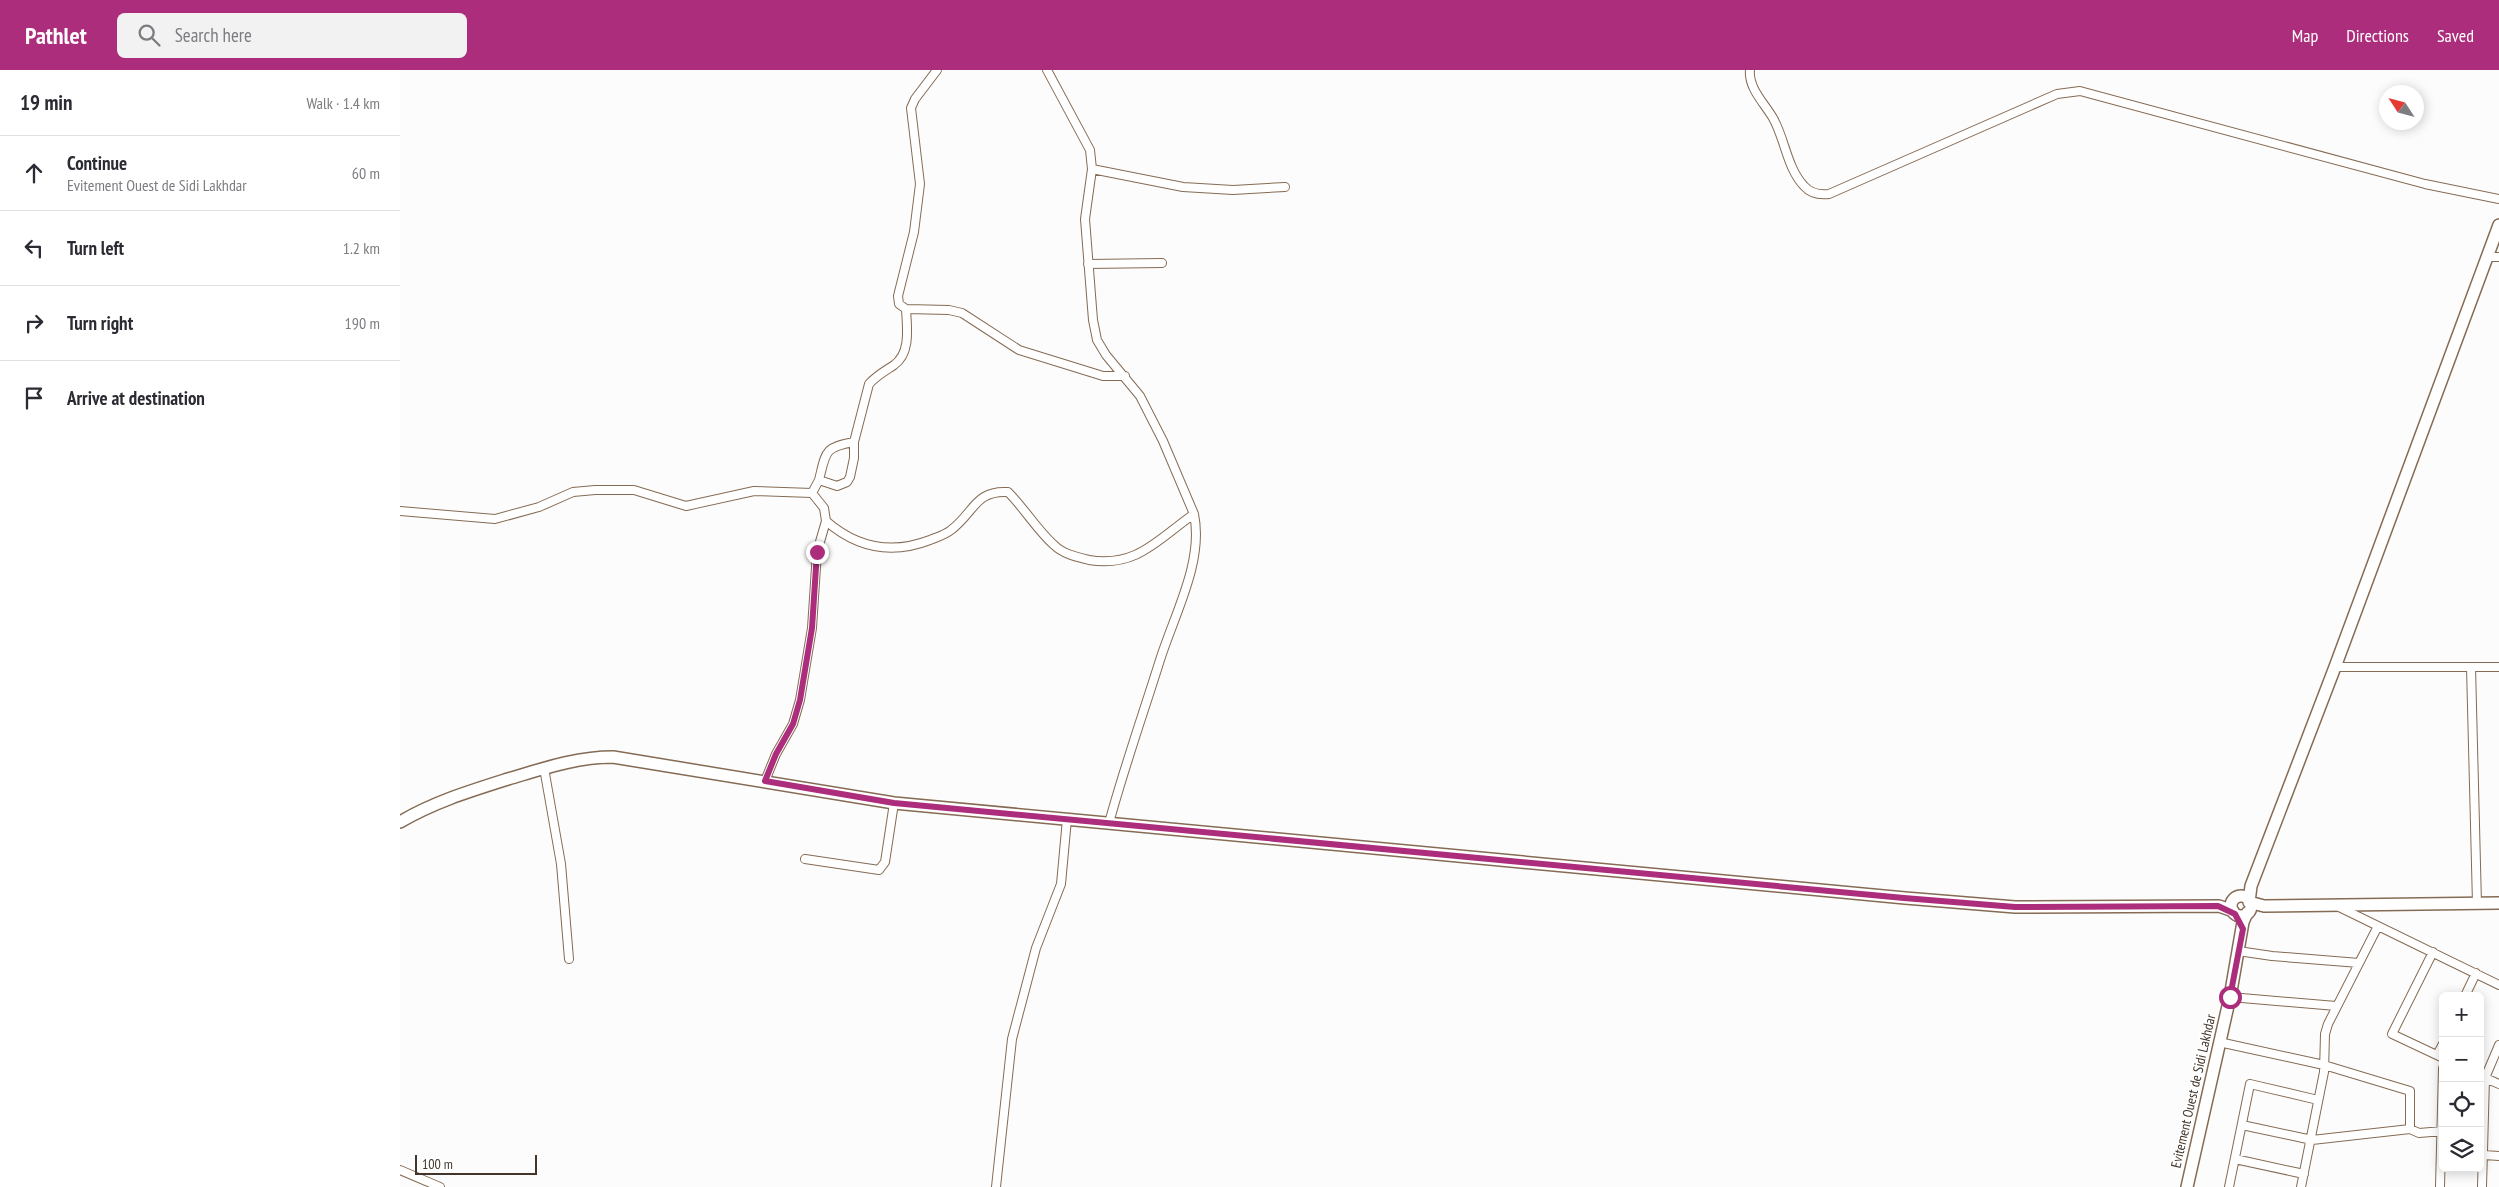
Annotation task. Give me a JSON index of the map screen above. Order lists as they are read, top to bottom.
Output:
{
  "streets": {
    "main road": ["Evitement Ouest de Sidi Lakhdar"]
  },
  "scale_bar": "100 m",
  "north": "top left",
  "page": {
    "header": "Pathlet",
    "search": "Search here",
    "nav": ["Map", "Directions", "Saved"],
    "heading": ["19 min", "Walk · 1.4 km"],
    "list": [
      ["Continue", "Evitement Ouest de Sidi Lakhdar", "60 m"],
      ["Turn left", "1.2 km"],
      ["Turn right", "190 m"],
      "Arrive at destination"
    ],
    "map_buttons": ["+", "−"],
    "scale": "100 m"
  }
}
